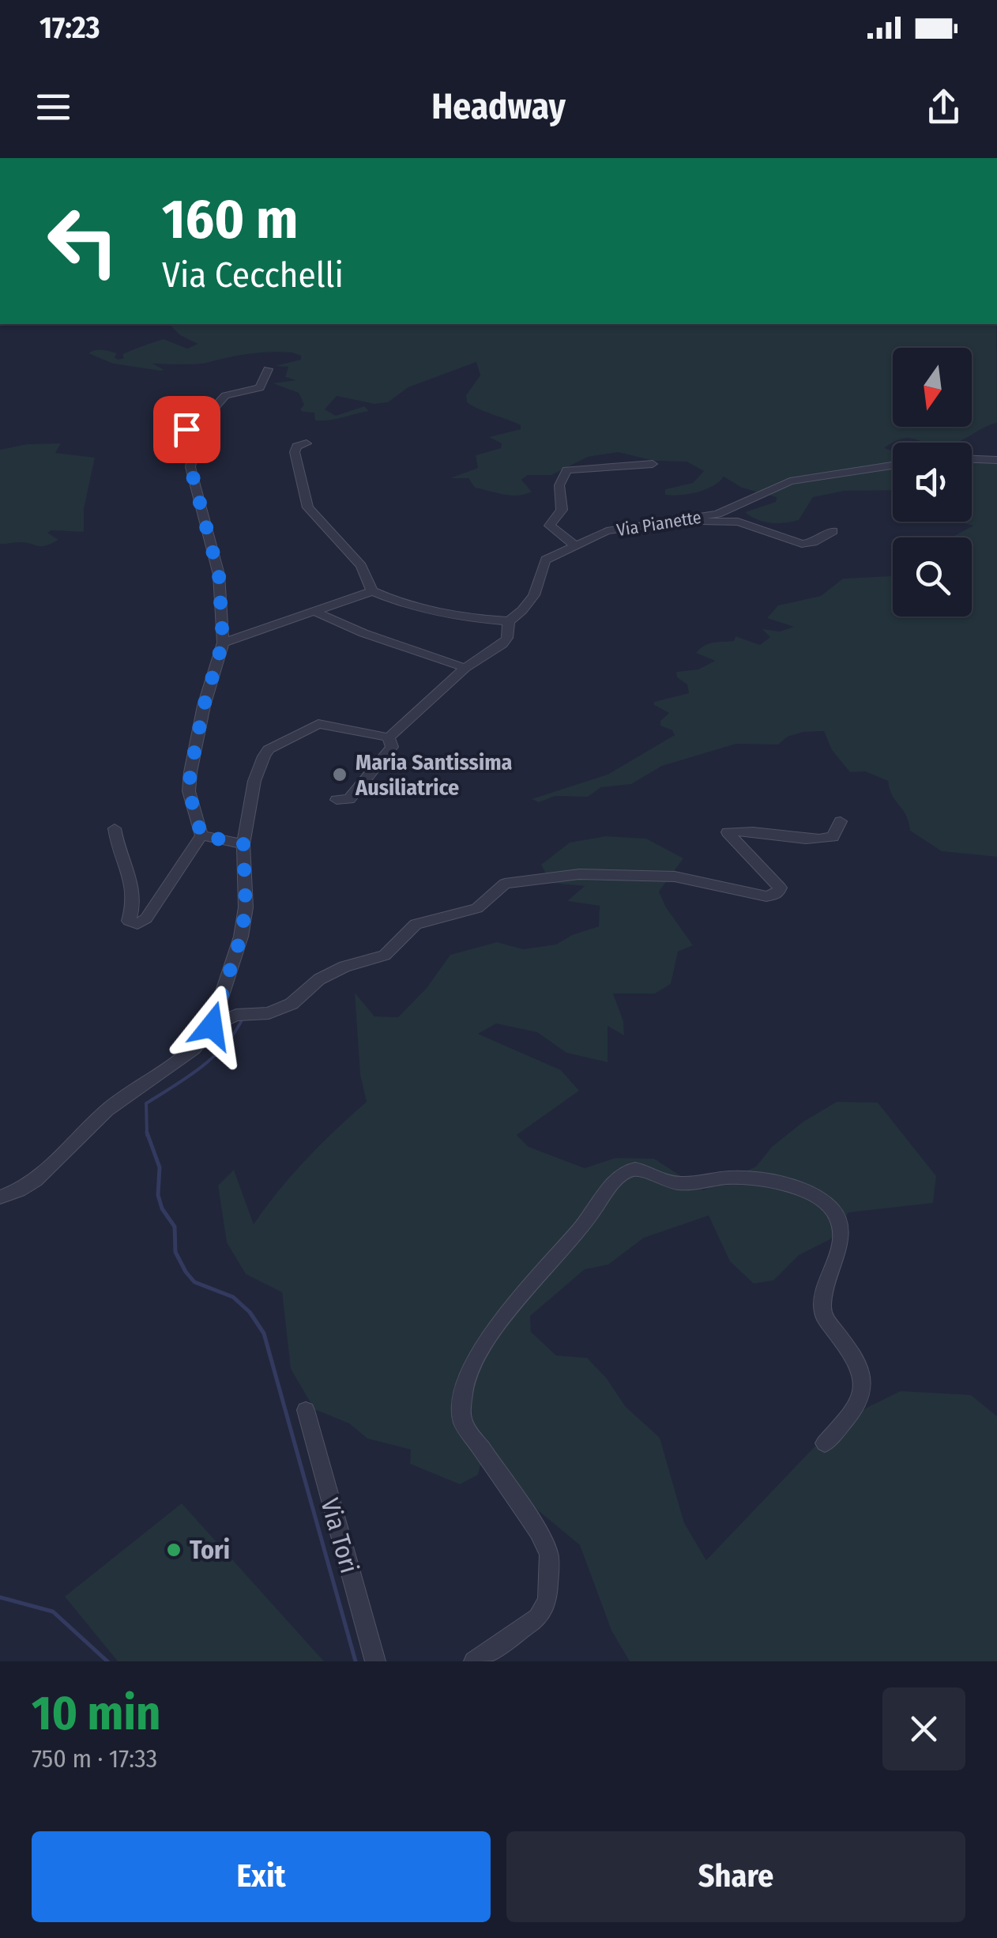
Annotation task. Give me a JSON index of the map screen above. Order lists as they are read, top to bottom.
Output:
{
  "streets": {
    "street": ["Via Pianette", "Via Tori"]
  },
  "places": ["Maria Santissima Ausiliatrice", "Tori"],
  "north": "bottom",
  "page": {
    "status": "17:23",
    "header": "Headway",
    "turn": ["160 m", "Via Cecchelli"],
    "heading": ["10 min", "750 m · 17:33"],
    "buttons": ["Exit", "Share"]
  }
}
